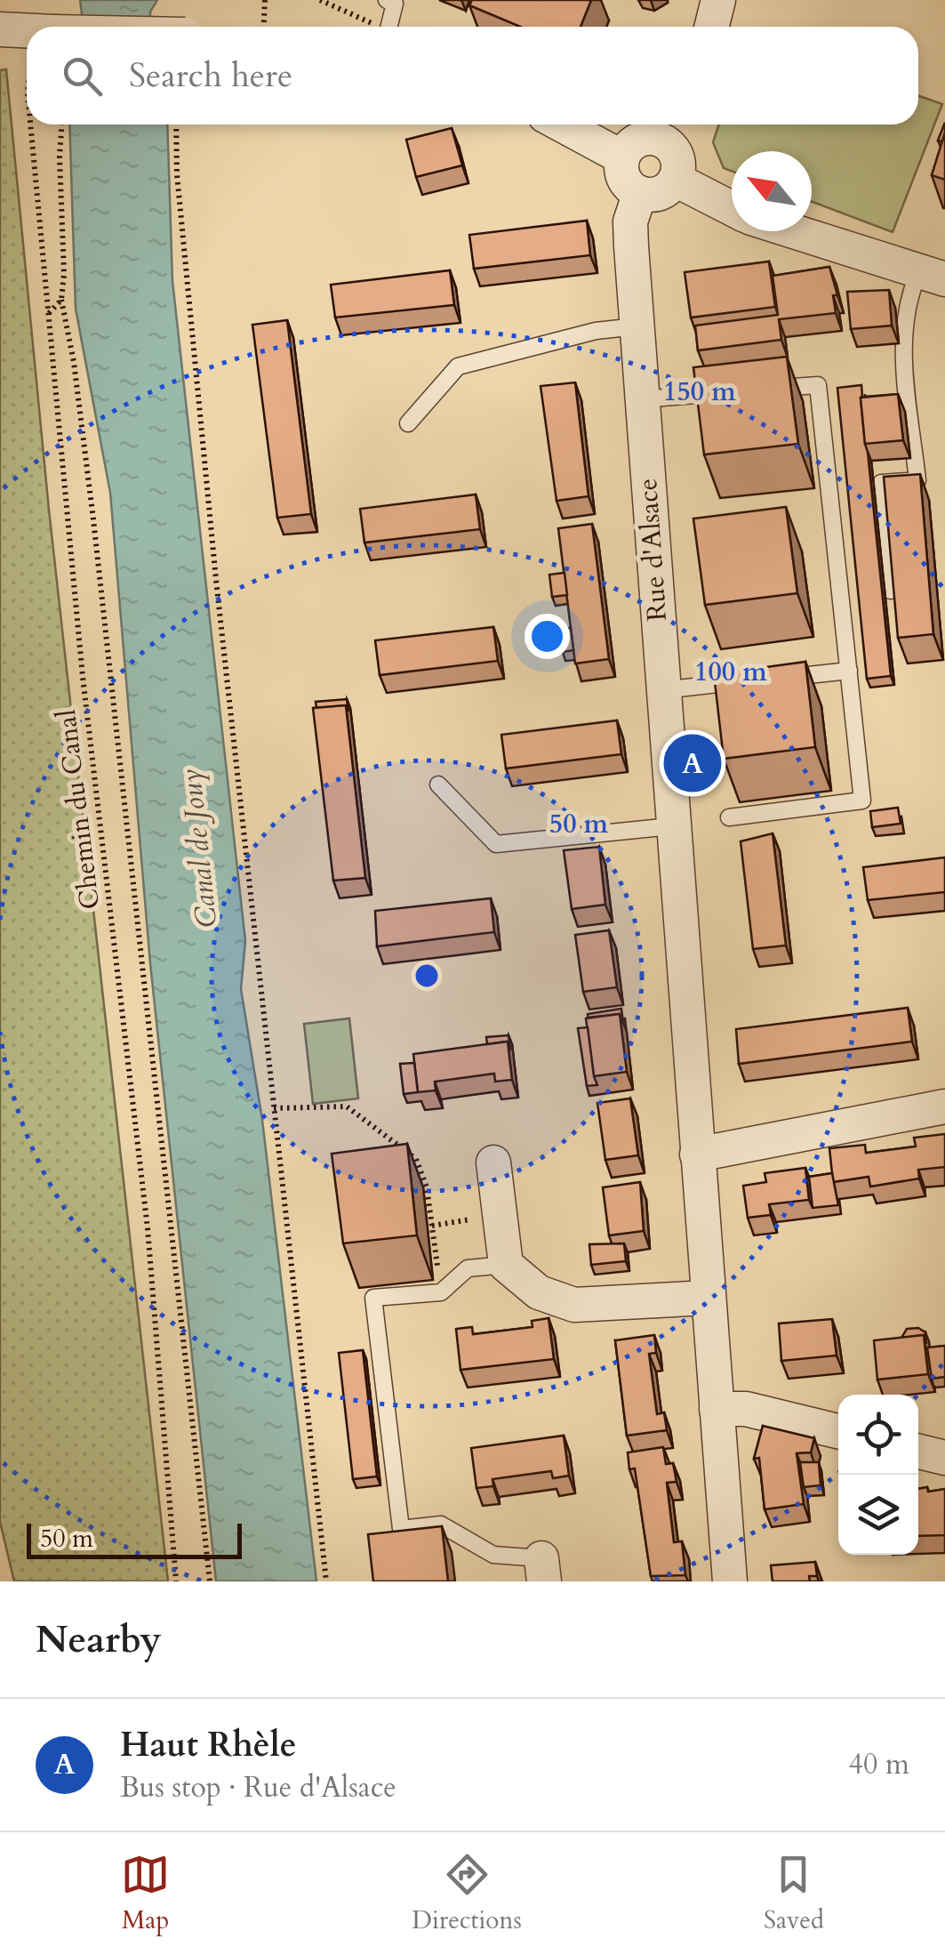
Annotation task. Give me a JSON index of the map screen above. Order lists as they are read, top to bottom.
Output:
{
  "streets": {
    "street": ["Rue d'Alsace"],
    "path": ["Chemin du Canal"]
  },
  "water": ["Canal de Jouy"],
  "scale_bar": "50 m",
  "north": "top left",
  "page": {
    "search": "Search here",
    "pins": "A",
    "scale": "50 m",
    "heading": "Nearby",
    "list": [
      {
        "mark": "A",
        "name": "Haut Rhèle",
        "note": "Bus stop · Rue d'Alsace",
        "value": "40 m"
      }
    ],
    "nav": ["Map", "Directions", "Saved"]
  },
  "rings": ["150 m", "100 m", "50 m"]
}
